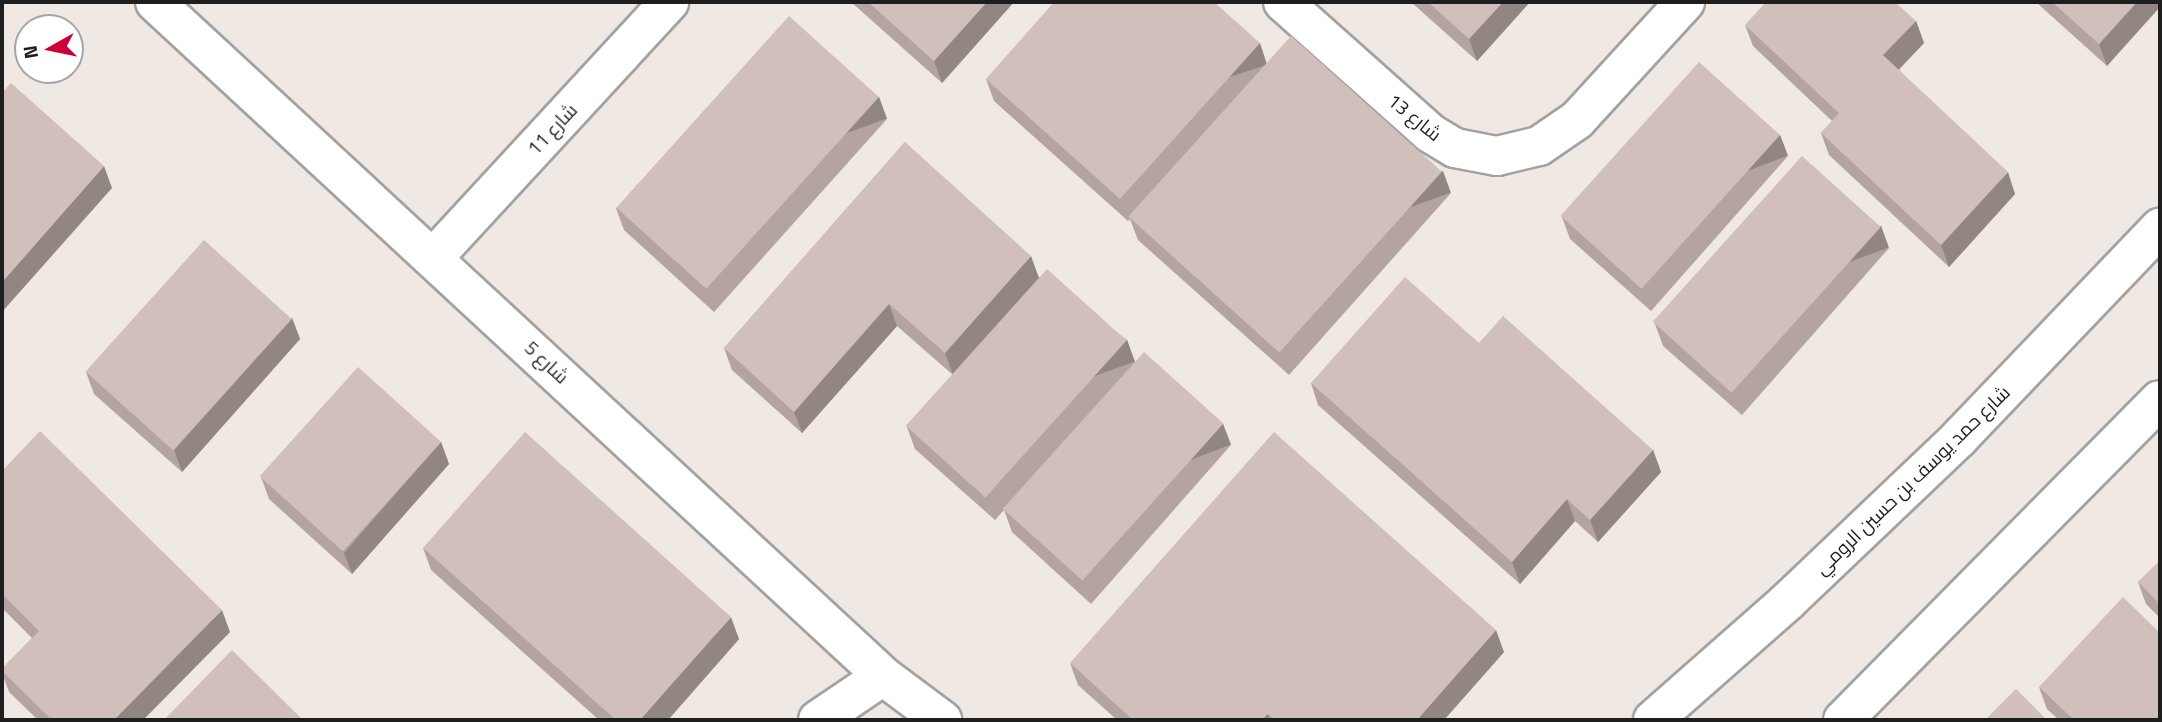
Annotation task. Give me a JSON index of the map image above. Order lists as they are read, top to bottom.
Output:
{
  "streets": {
    "street": [
      "شارع 13",
      "شارع 11",
      "شارع 5",
      "شارع حمد يوسف بن حسين الرومي"
    ]
  },
  "crossings": [
    ["شارع 11", "شارع 5"]
  ],
  "north": "left"
}
